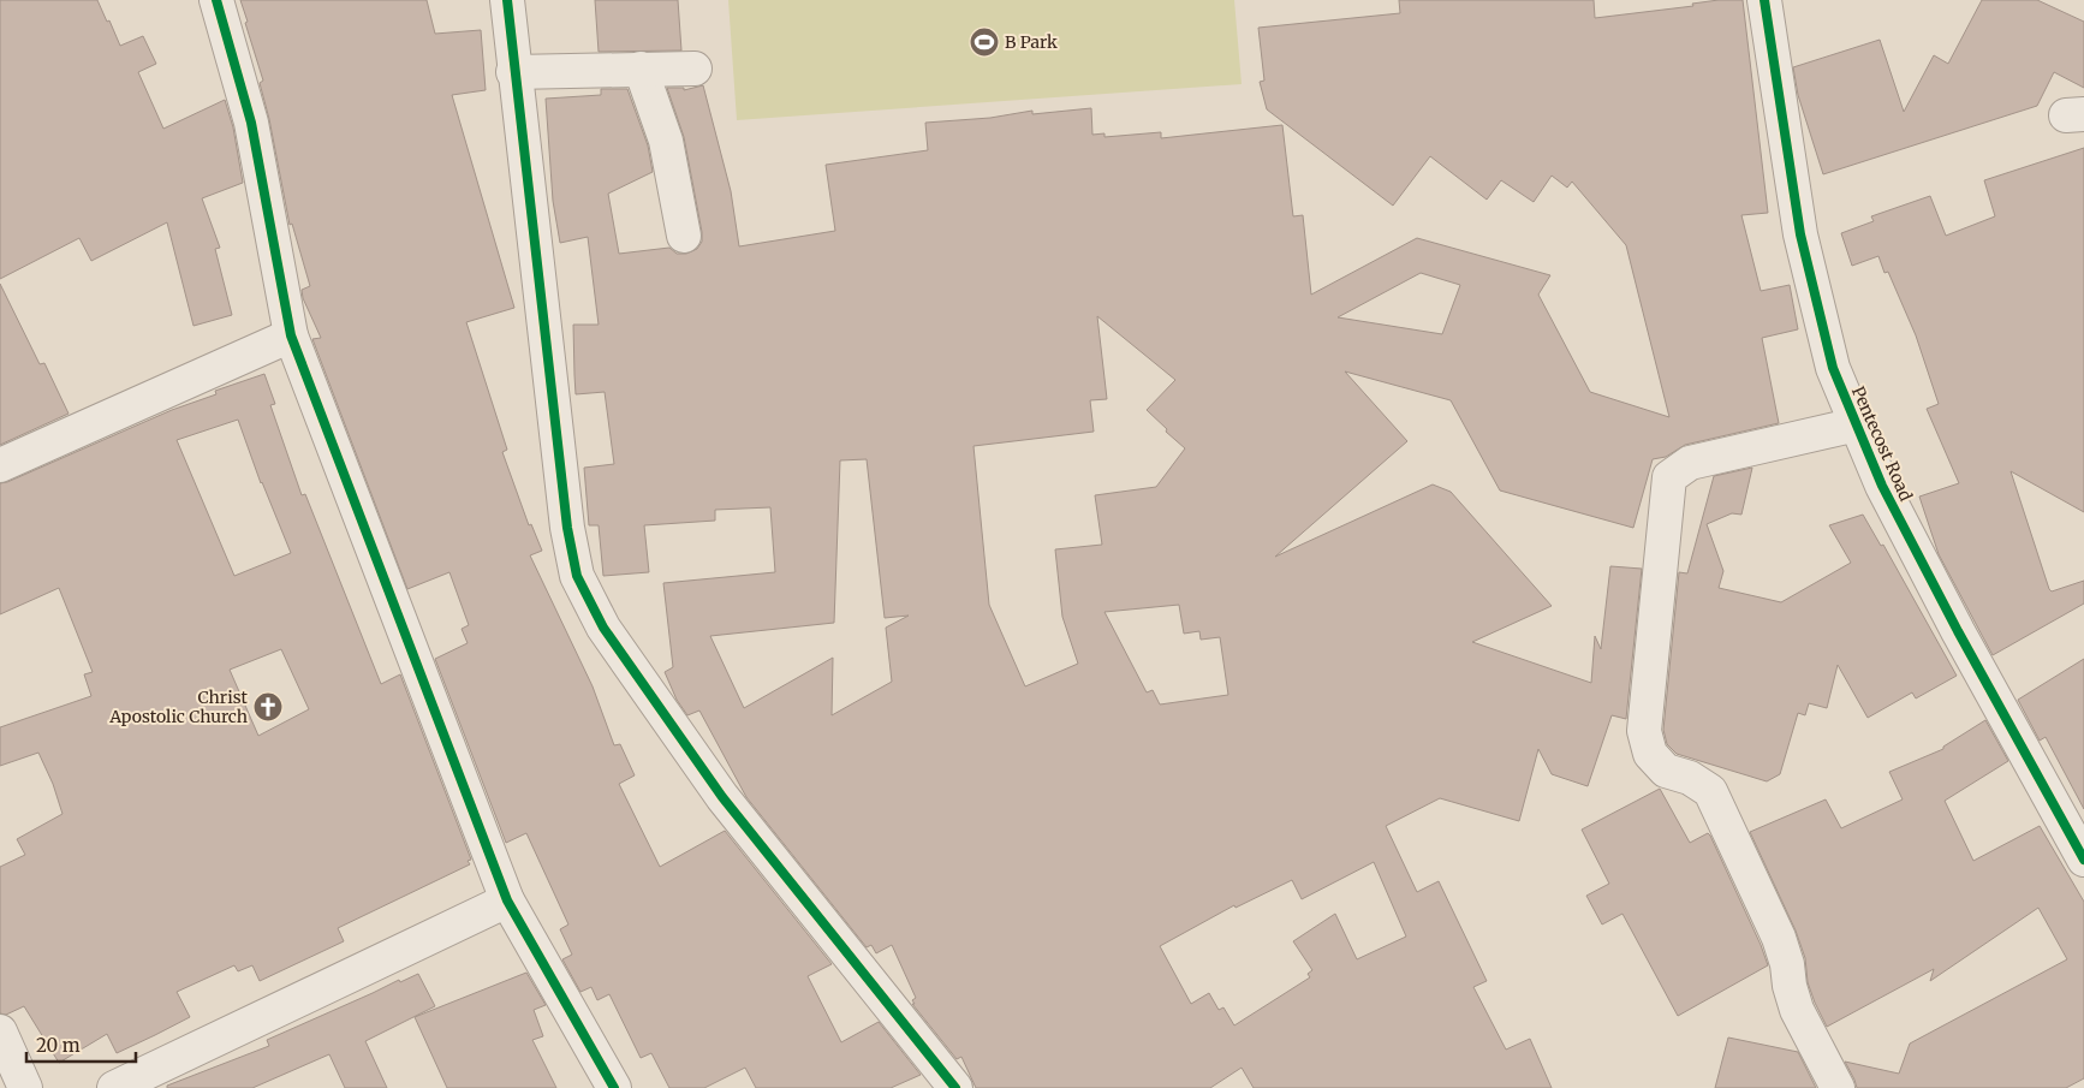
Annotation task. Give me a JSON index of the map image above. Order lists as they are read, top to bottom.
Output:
{
  "streets": {
    "street": ["Pentecost Road"]
  },
  "places": {
    "sports": ["B Park"],
    "church": ["Christ Apostolic Church"]
  },
  "scale_bar": "20 m"
}
